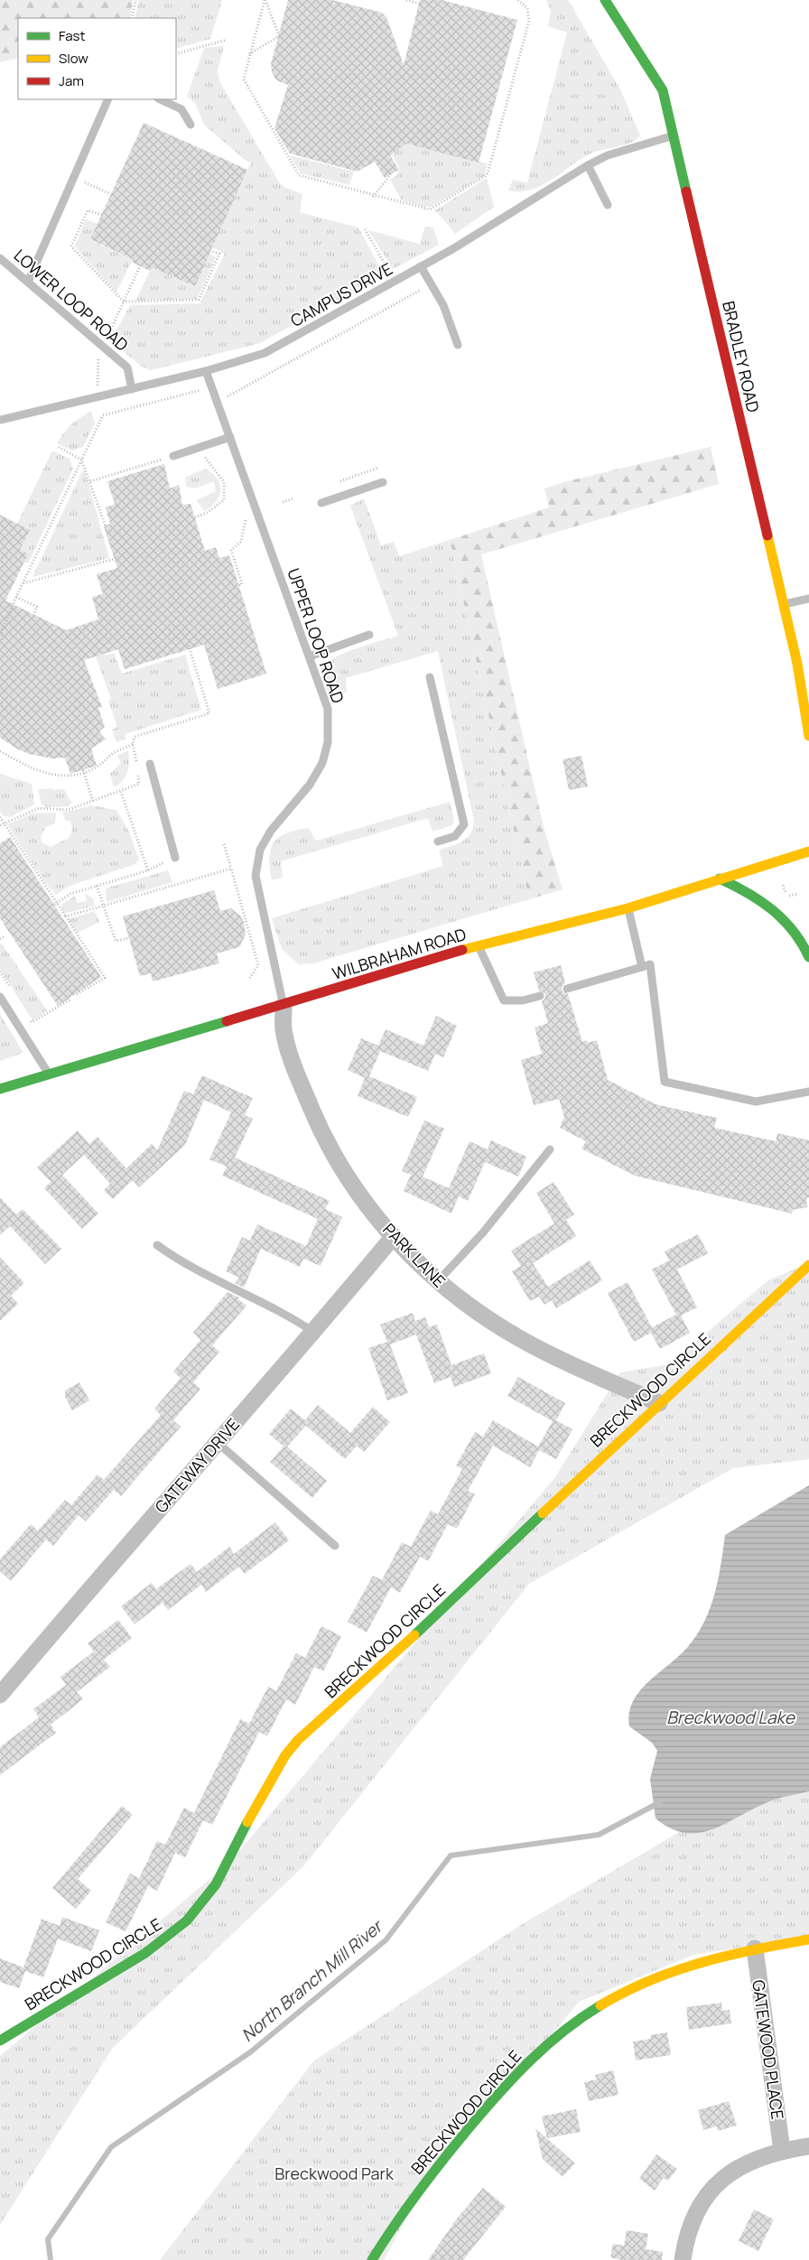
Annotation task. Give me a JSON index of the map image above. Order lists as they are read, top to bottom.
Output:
{
  "streets": {
    "main road": ["BRADLEY ROAD", "WILBRAHAM ROAD", "BRECKWOOD CIRCLE"],
    "street": ["PARK LANE", "GATEWAY DRIVE", "GATEWOOD PLACE"],
    "lane": ["CAMPUS DRIVE", "LOWER LOOP ROAD", "UPPER LOOP ROAD"]
  },
  "crossings": [
    ["CAMPUS DRIVE", "LOWER LOOP ROAD"],
    ["CAMPUS DRIVE", "BRADLEY ROAD"],
    ["CAMPUS DRIVE", "UPPER LOOP ROAD"],
    ["UPPER LOOP ROAD", "WILBRAHAM ROAD"],
    ["UPPER LOOP ROAD", "PARK LANE"],
    ["WILBRAHAM ROAD", "PARK LANE"],
    ["PARK LANE", "BRECKWOOD CIRCLE"],
    ["PARK LANE", "GATEWAY DRIVE"],
    ["BRECKWOOD CIRCLE", "GATEWOOD PLACE"]
  ],
  "water": ["Breckwood Lake", "North Branch Mill River"],
  "parks": ["Breckwood Park"],
  "legend": ["Fast", "Slow", "Jam"]
}
